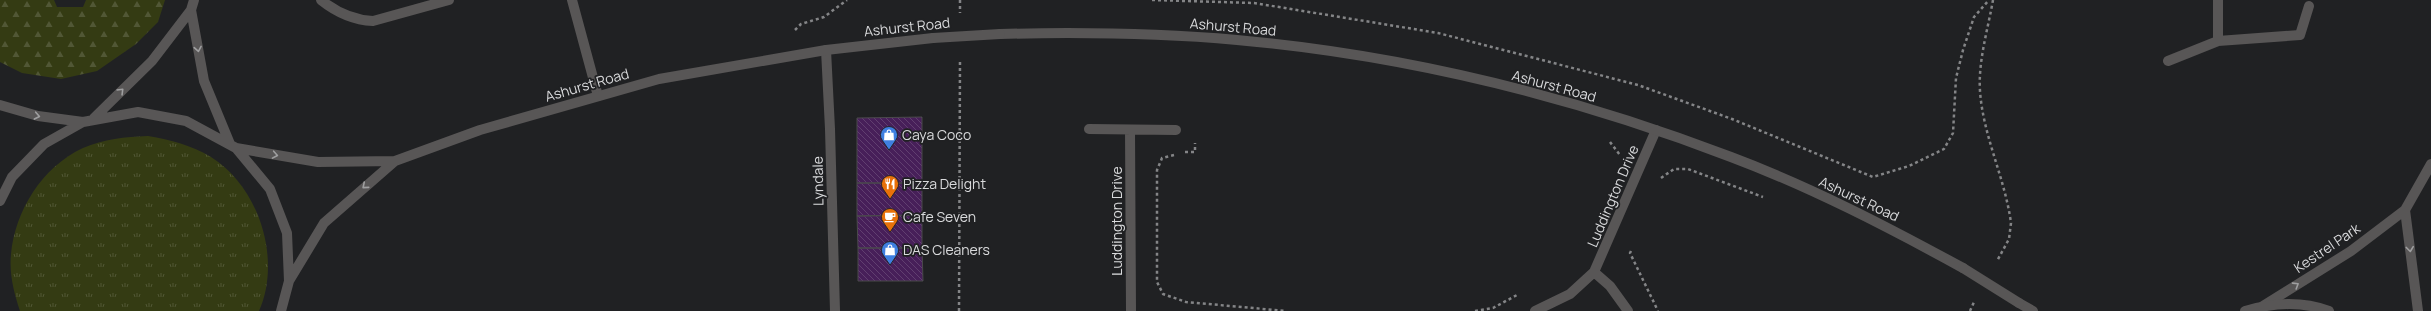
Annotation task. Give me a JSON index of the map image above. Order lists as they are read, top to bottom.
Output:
{
  "streets": {
    "street": [
      "Ashurst Road",
      "Lyndale",
      "Luddington Drive",
      "Kestrel Park"
    ]
  },
  "crossings": [
    ["Ashurst Road", "Lyndale"],
    ["Ashurst Road", "Luddington Drive"]
  ],
  "one_way": ["Kestrel Park"],
  "places": {
    "shop": ["Caya Coco", "DAS Cleaners"],
    "restaurant": ["Pizza Delight"],
    "cafe": ["Cafe Seven"]
  }
}
